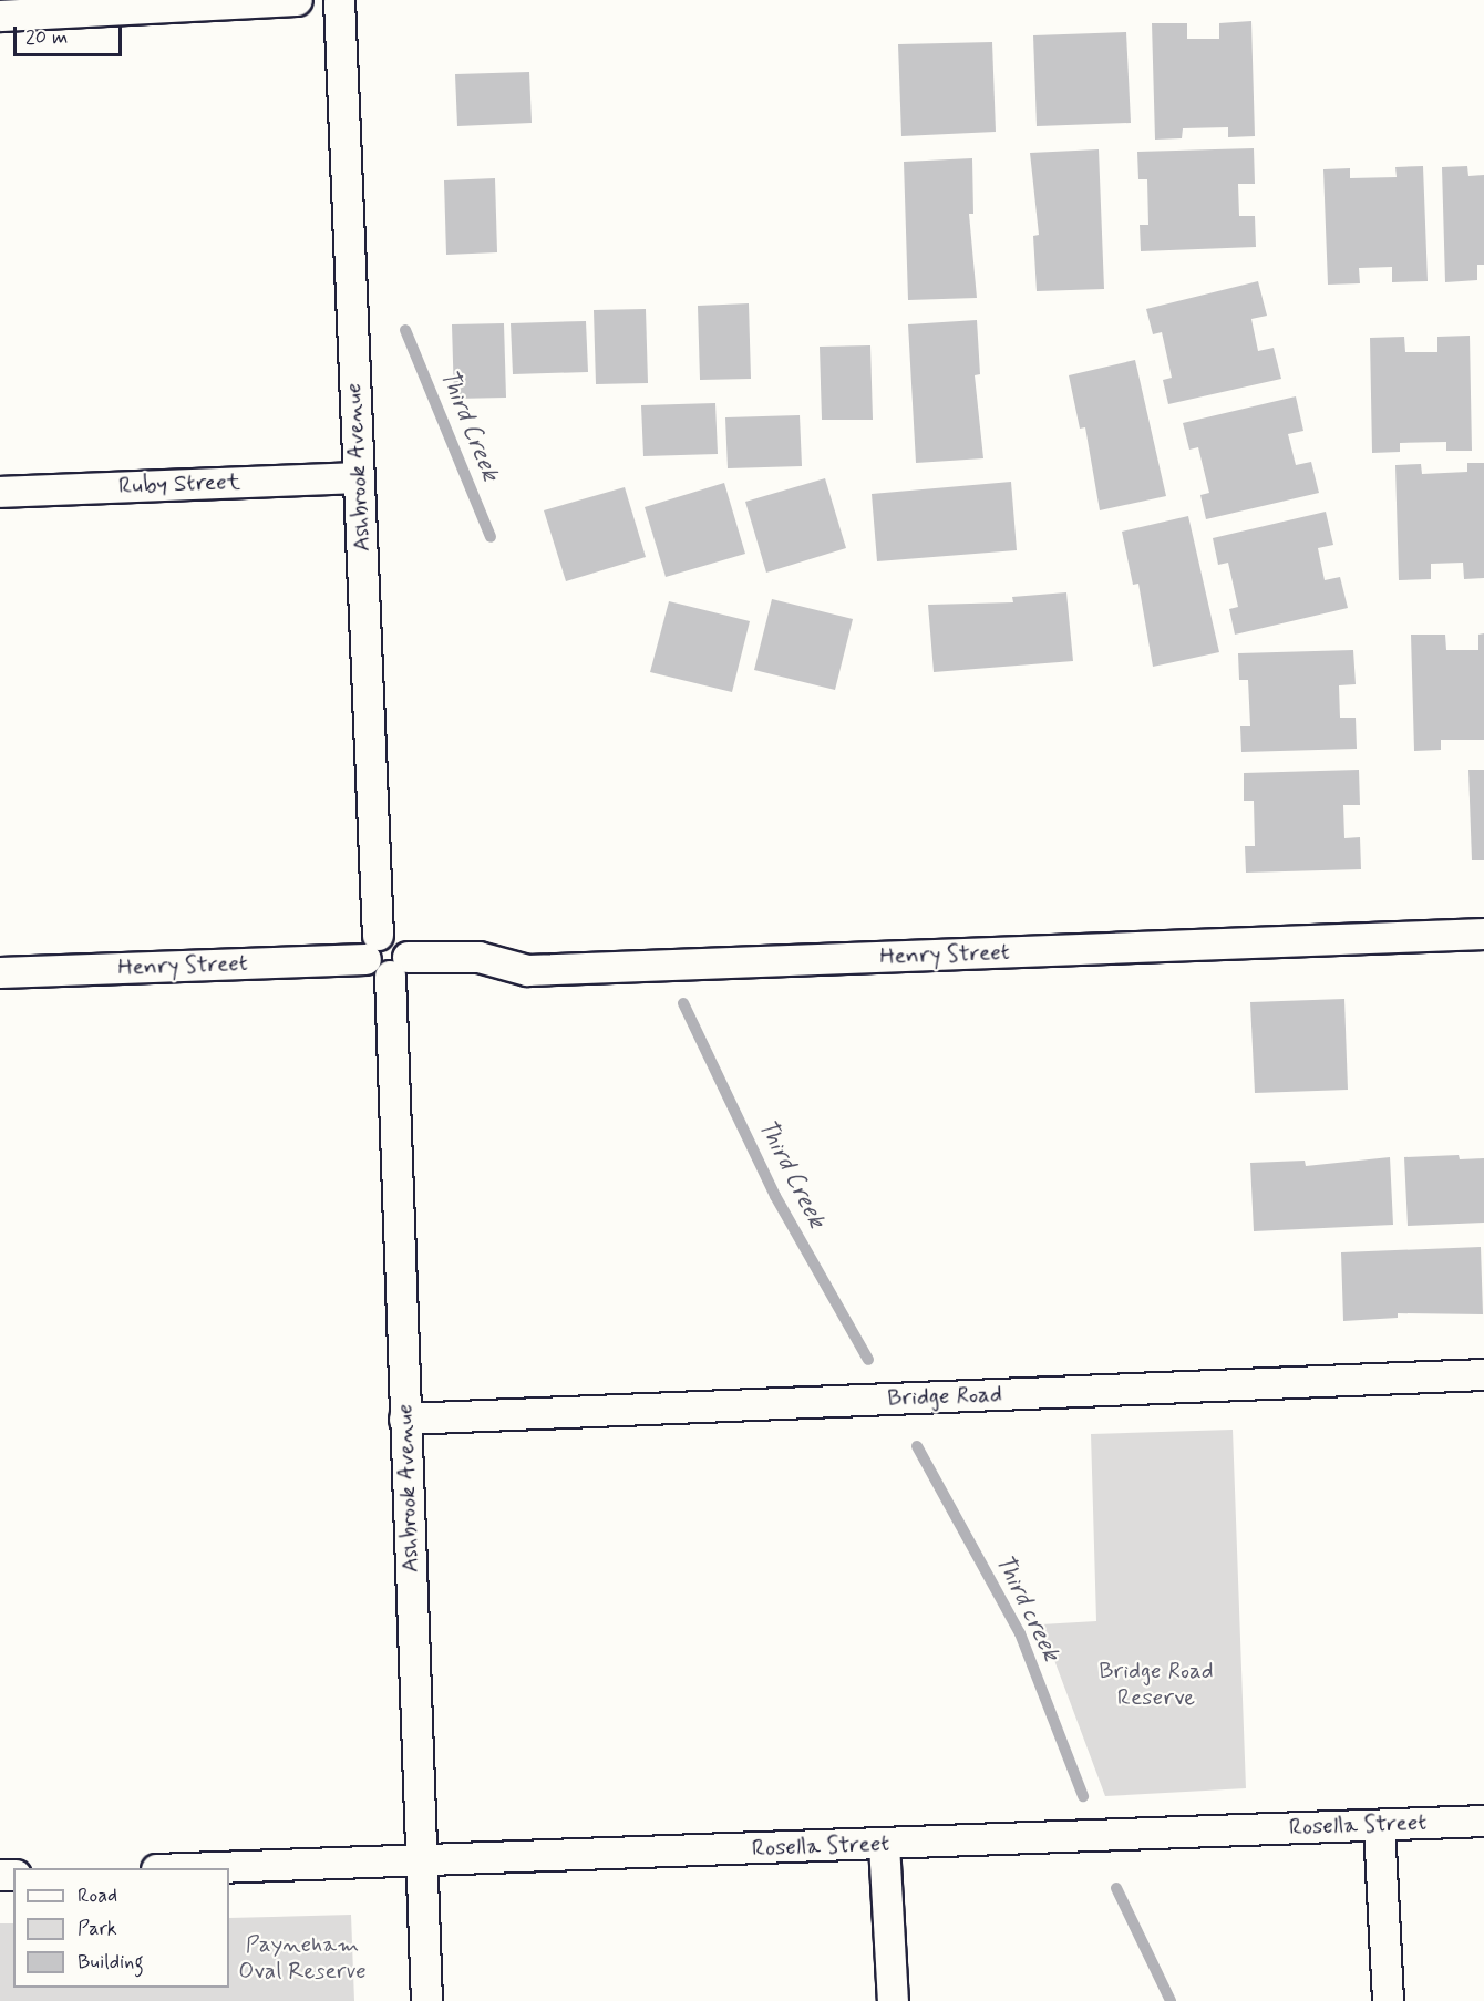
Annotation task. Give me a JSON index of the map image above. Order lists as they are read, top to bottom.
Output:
{
  "streets": {
    "street": [
      "Ashbrook Avenue",
      "Ruby Street",
      "Henry Street",
      "Bridge Road",
      "Rosella Street"
    ]
  },
  "crossings": [
    ["Ashbrook Avenue", "Ruby Street"],
    ["Ashbrook Avenue", "Henry Street"],
    ["Ashbrook Avenue", "Bridge Road"],
    ["Ashbrook Avenue", "Rosella Street"]
  ],
  "water": ["Third Creek", "Third creek"],
  "parks": ["Bridge Road Reserve", "Payneham Oval Reserve"],
  "legend": ["Road", "Park", "Building"],
  "scale_bar": "20 m"
}
